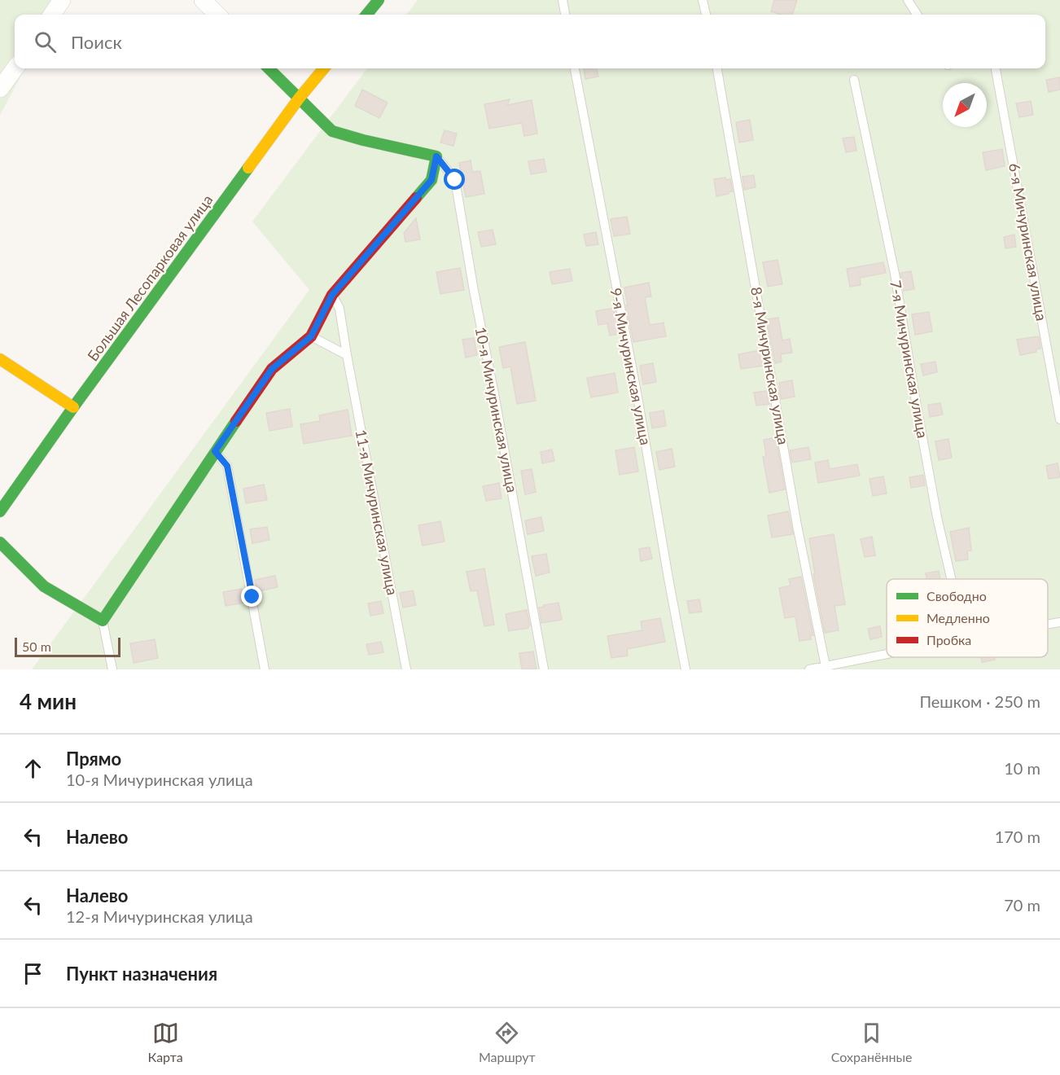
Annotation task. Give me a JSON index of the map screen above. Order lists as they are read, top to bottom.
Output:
{
  "streets": {
    "street": ["Большая Лесопарковая улица"],
    "lane": [
      "6-я Мичуринская улица",
      "7-я Мичуринская улица",
      "8-я Мичуринская улица",
      "9-я Мичуринская улица",
      "10-я Мичуринская улица",
      "11-я Мичуринская улица"
    ]
  },
  "legend": ["Свободно", "Медленно", "Пробка"],
  "scale_bar": "50 m",
  "north": "bottom left",
  "page": {
    "search": "Поиск",
    "scale": "50 m",
    "heading": ["4 мин", "Пешком · 250 m"],
    "list": [
      ["Прямо", "10-я Мичуринская улица", "10 m"],
      ["Налево", "170 m"],
      ["Налево", "12-я Мичуринская улица", "70 m"],
      "Пункт назначения"
    ],
    "nav": ["Карта", "Маршрут", "Сохранённые"]
  }
}
